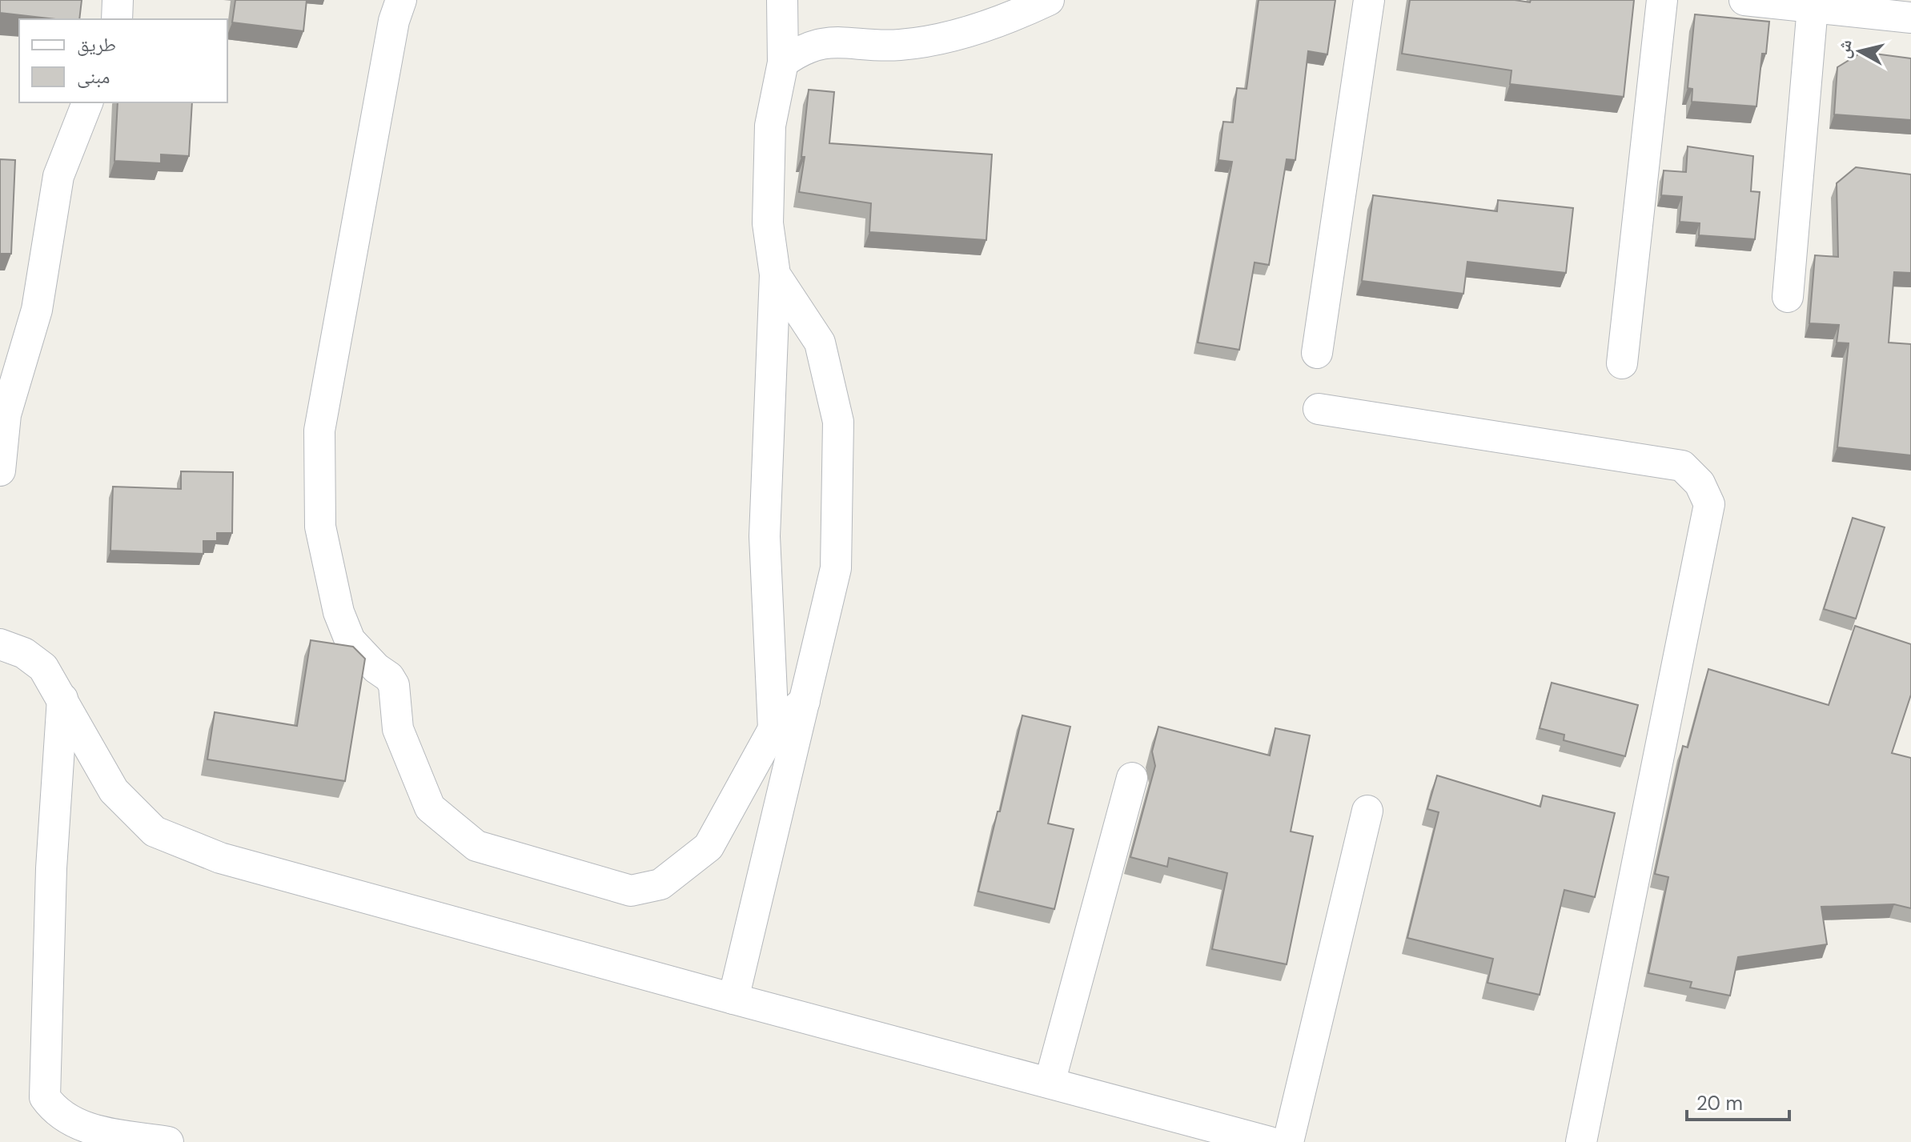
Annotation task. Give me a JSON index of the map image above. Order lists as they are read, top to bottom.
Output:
{
  "legend": ["طريق", "مبنى"],
  "scale_bar": "20 m",
  "north": "left"
}
